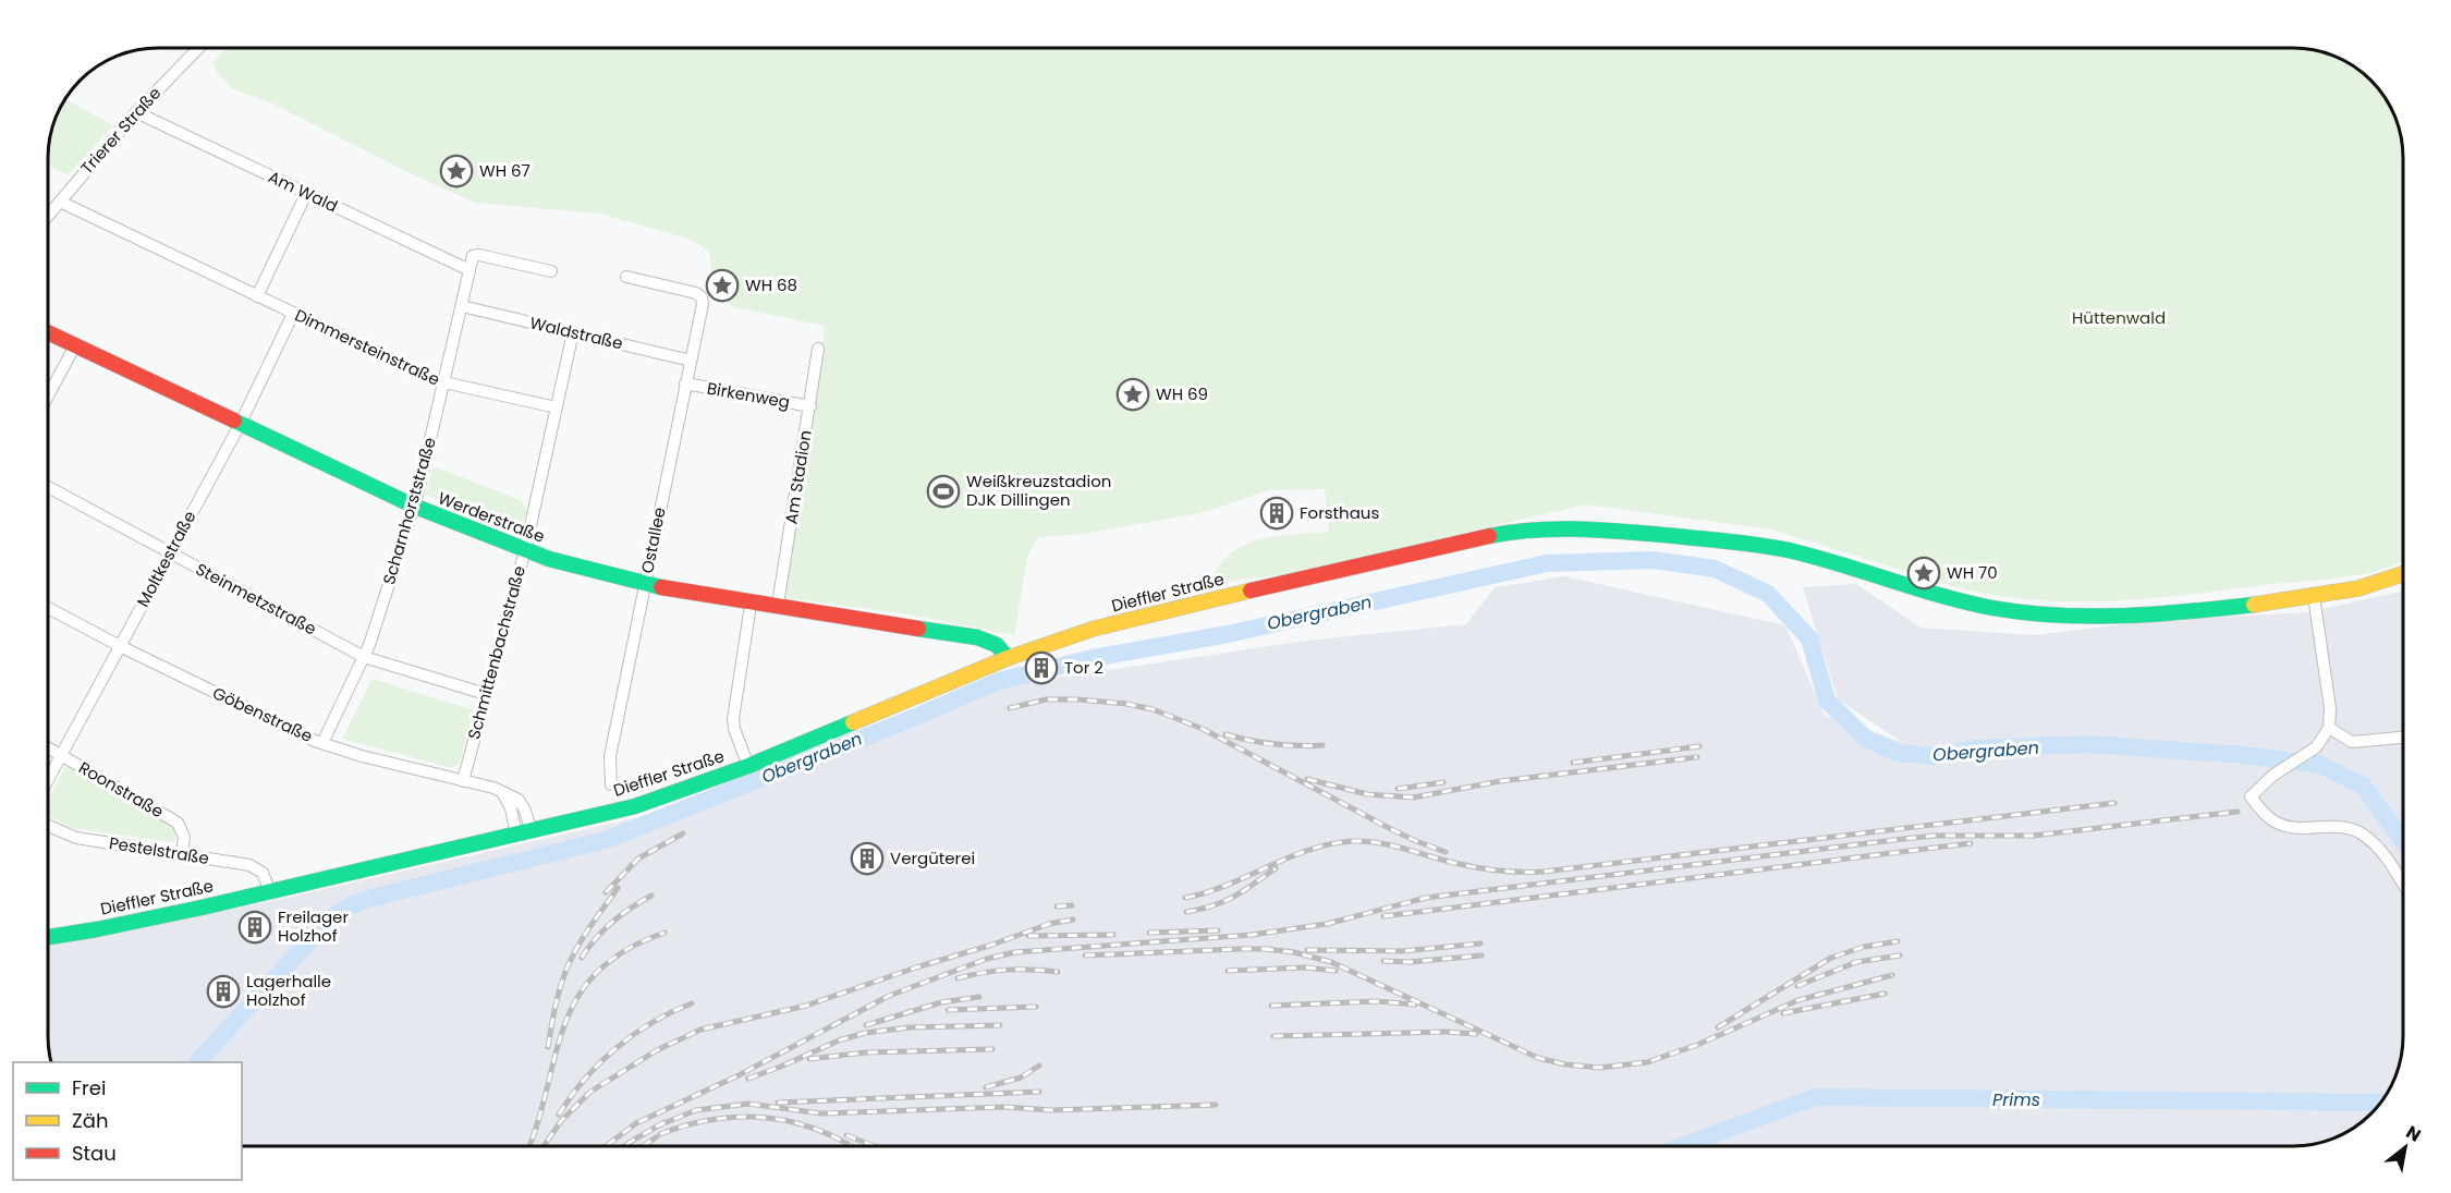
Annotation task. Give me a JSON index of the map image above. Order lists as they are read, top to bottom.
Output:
{
  "streets": {
    "main road": ["Werderstraße", "Dieffler Straße"],
    "street": [
      "Trierer Straße",
      "Am Wald",
      "Waldstraße",
      "Dimmersteinstraße",
      "Birkenweg",
      "Am Stadion",
      "Scharnhorststraße",
      "Ostallee",
      "Moltkestraße",
      "Steinmetzstraße",
      "Schmittenbachstraße",
      "Göbenstraße",
      "Roonstraße",
      "Pestelstraße"
    ]
  },
  "crossings": [
    ["Trierer Straße", "Am Wald"],
    ["Trierer Straße", "Dimmersteinstraße"],
    ["Am Wald", "Scharnhorststraße"],
    ["Waldstraße", "Scharnhorststraße"],
    ["Waldstraße", "Ostallee"],
    ["Waldstraße", "Schmittenbachstraße"],
    ["Dimmersteinstraße", "Scharnhorststraße"],
    ["Dimmersteinstraße", "Moltkestraße"],
    ["Dimmersteinstraße", "Schmittenbachstraße"],
    ["Birkenweg", "Am Stadion"],
    ["Birkenweg", "Ostallee"],
    ["Am Stadion", "Werderstraße"],
    ["Scharnhorststraße", "Werderstraße"],
    ["Scharnhorststraße", "Steinmetzstraße"],
    ["Scharnhorststraße", "Göbenstraße"],
    ["Werderstraße", "Ostallee"],
    ["Werderstraße", "Moltkestraße"],
    ["Werderstraße", "Dieffler Straße"],
    ["Werderstraße", "Schmittenbachstraße"],
    ["Moltkestraße", "Steinmetzstraße"],
    ["Moltkestraße", "Göbenstraße"],
    ["Moltkestraße", "Roonstraße"],
    ["Dieffler Straße", "Göbenstraße"],
    ["Dieffler Straße", "Pestelstraße"],
    ["Steinmetzstraße", "Schmittenbachstraße"],
    ["Schmittenbachstraße", "Göbenstraße"],
    ["Roonstraße", "Pestelstraße"]
  ],
  "water": ["Obergraben", "Prims"],
  "parks": ["Hüttenwald"],
  "places": {
    "place": [
      "WH 67",
      "WH 68",
      "WH 69",
      "WH 70"
    ],
    "sports": ["Weißkreuzstadion DJK Dillingen"],
    "building": [
      "Forsthaus",
      "Tor 2",
      "Vergüterei",
      "Freilager Holzhof",
      "Lagerhalle Holzhof"
    ]
  },
  "legend": ["Frei", "Zäh", "Stau"],
  "north": "top right"
}
